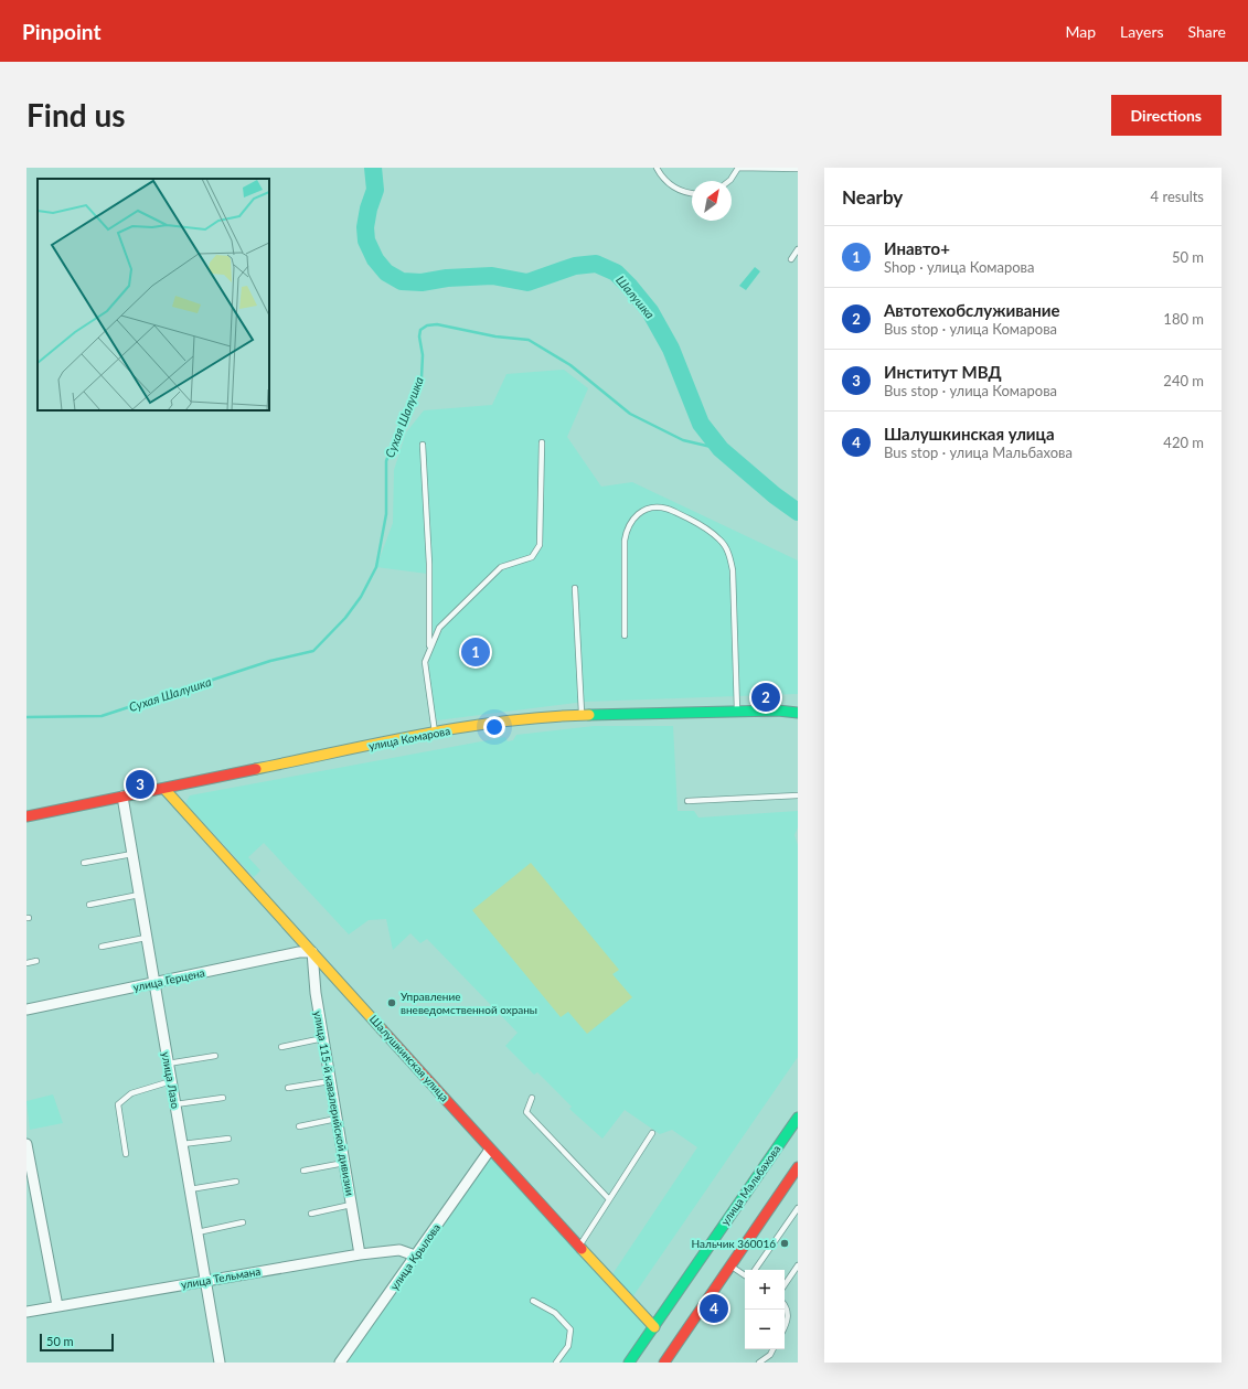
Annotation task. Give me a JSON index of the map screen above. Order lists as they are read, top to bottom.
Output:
{
  "streets": {
    "main road": ["улица Комарова", "Шалушкинская улица", "улица Мальбахова"],
    "street": [
      "улица Герцена",
      "улица Лазо",
      "улица 115-й кавалерийской дивизии",
      "улица Крылова",
      "улица Тельмана"
    ]
  },
  "crossings": [
    ["улица Комарова", "Шалушкинская улица"],
    ["улица Комарова", "улица Лазо"],
    ["улица Герцена", "Шалушкинская улица"],
    ["улица Герцена", "улица Лазо"],
    ["улица Герцена", "улица 115-й кавалерийской дивизии"],
    ["Шалушкинская улица", "улица 115-й кавалерийской дивизии"],
    ["Шалушкинская улица", "улица Мальбахова"],
    ["Шалушкинская улица", "улица Крылова"],
    ["улица Лазо", "улица Тельмана"],
    ["улица 115-й кавалерийской дивизии", "улица Тельмана"],
    ["улица Крылова", "улица Тельмана"]
  ],
  "water": ["Шалушка", "Сухая Шалушка"],
  "places": ["Управление вневедомственной охраны", "Нальчик 360016"],
  "scale_bar": "50 m",
  "north": "top right",
  "page": {
    "header": "Pinpoint",
    "nav": ["Map", "Layers", "Share"],
    "buttons": "Directions",
    "title": "Find us",
    "heading": ["Nearby", "4 results"],
    "list": [
      {
        "mark": "1",
        "name": "Инавто+",
        "note": "Shop · улица Комарова",
        "value": "50 m"
      },
      {
        "mark": "2",
        "name": "Автотехобслуживание",
        "note": "Bus stop · улица Комарова",
        "value": "180 m"
      },
      {
        "mark": "3",
        "name": "Институт МВД",
        "note": "Bus stop · улица Комарова",
        "value": "240 m"
      },
      {
        "mark": "4",
        "name": "Шалушкинская улица",
        "note": "Bus stop · улица Мальбахова",
        "value": "420 m"
      }
    ],
    "pins": [
      "1",
      "2",
      "3",
      "4"
    ],
    "map_buttons": ["+", "−"],
    "scale": "50 m"
  }
}
